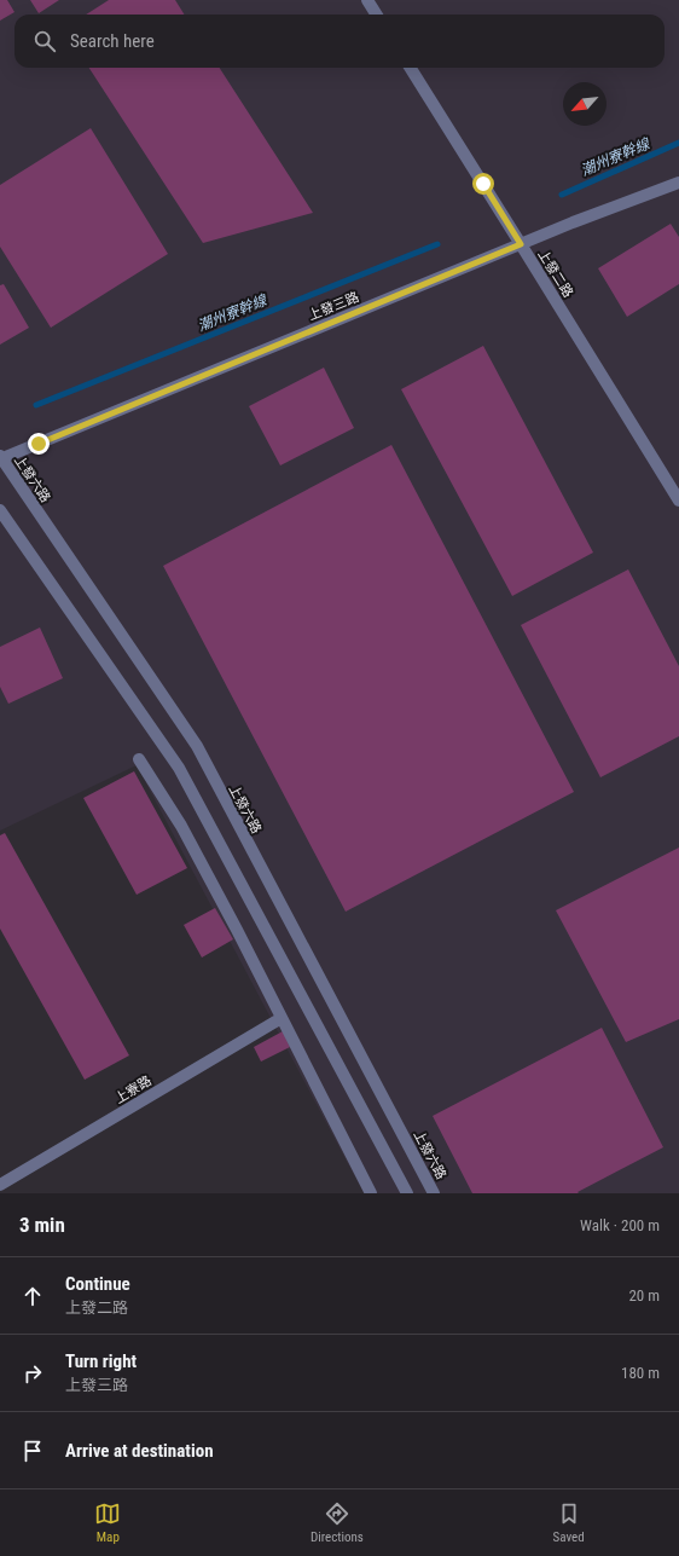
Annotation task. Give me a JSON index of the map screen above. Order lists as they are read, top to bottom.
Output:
{
  "streets": {
    "street": [
      "上發二路",
      "上發三路",
      "上發六路",
      "上寮路"
    ]
  },
  "crossings": [
    ["上發二路", "上發三路"],
    ["上發三路", "上發六路"]
  ],
  "water": ["潮州寮幹線"],
  "north": "bottom left",
  "page": {
    "search": "Search here",
    "heading": ["3 min", "Walk · 200 m"],
    "list": [
      ["Continue", "上發二路", "20 m"],
      ["Turn right", "上發三路", "180 m"],
      "Arrive at destination"
    ],
    "nav": ["Map", "Directions", "Saved"]
  }
}
